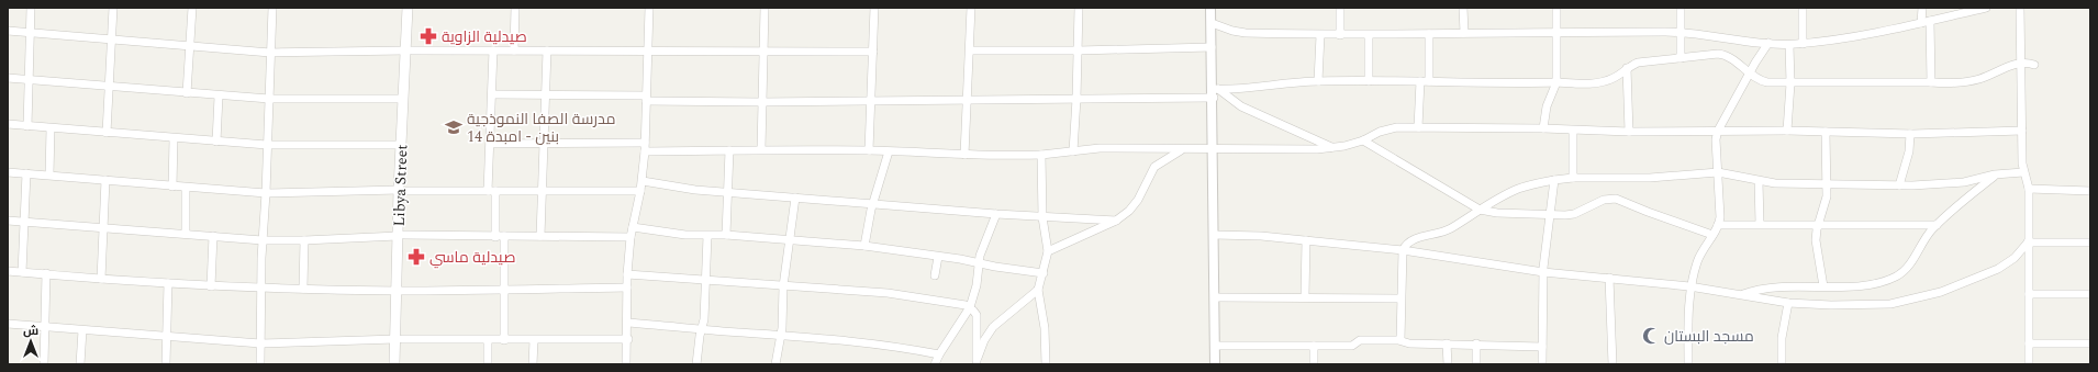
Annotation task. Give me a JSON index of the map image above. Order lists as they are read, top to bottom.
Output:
{
  "streets": {
    "main road": ["Libya Street"]
  },
  "places": {
    "pharmacy": ["صيدلية الزاوية", "صيدلية ماسي"],
    "school or university": ["مدرسة الصفا النموذجية بنين - امبدة 14"],
    "mosque": ["مسجد البستان"]
  },
  "north": "top"
}
